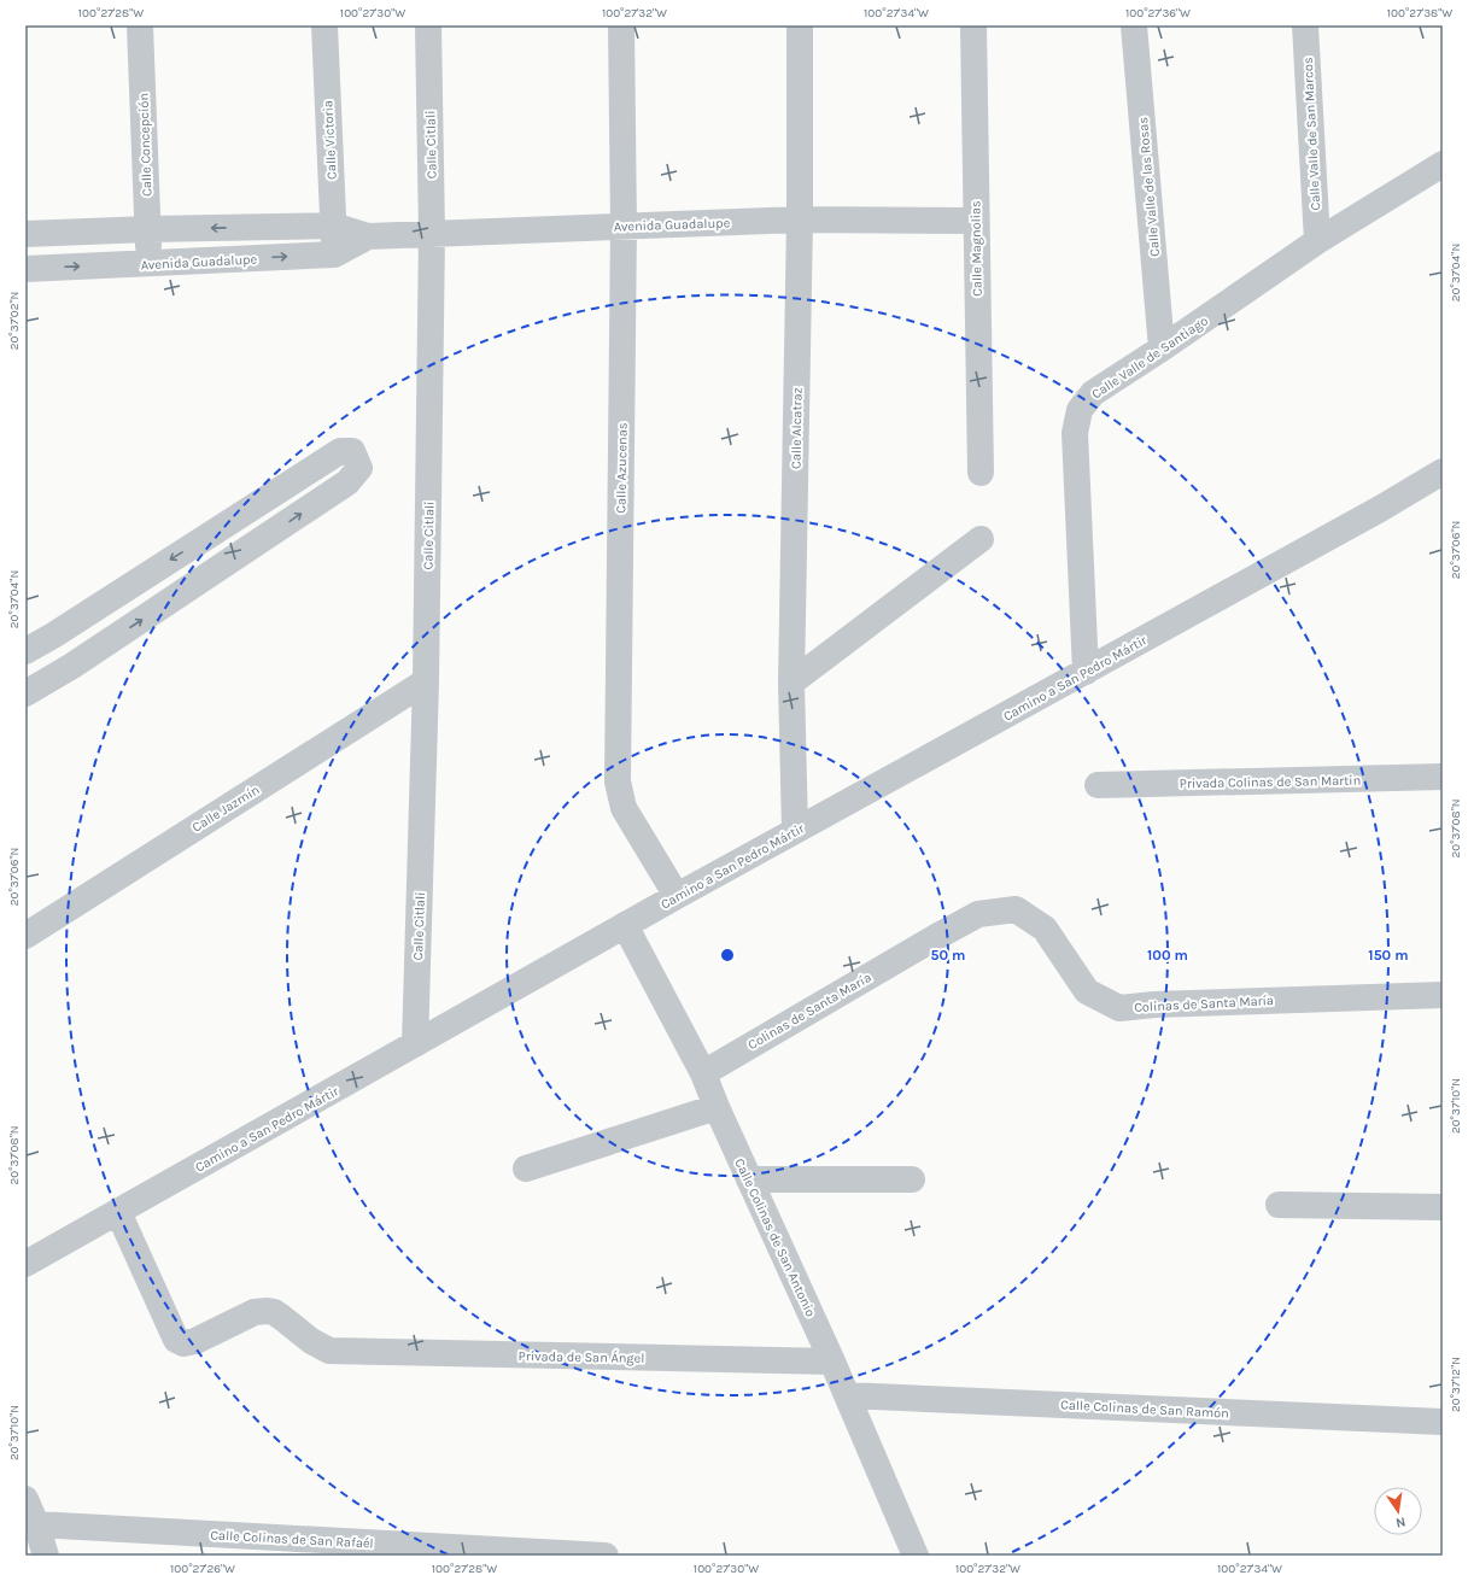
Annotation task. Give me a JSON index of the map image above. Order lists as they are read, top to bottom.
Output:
{
  "streets": {
    "street": [
      "Calle Valle de San Marcos",
      "Calle Victoria",
      "Calle Concepción",
      "Calle Citlali",
      "Calle Valle de las Rosas",
      "Avenida Guadalupe",
      "Calle Magnolias",
      "Calle Valle de Santiago",
      "Calle Alcatraz",
      "Calle Azucenas",
      "Camino a San Pedro Mártir",
      "Privada Colinas de San Martin",
      "Calle Jazmín",
      "Colinas de Santa María",
      "Calle Colinas de San Antonio",
      "Privada de San Ángel",
      "Calle Colinas de San Ramón",
      "Calle Colinas de San Rafaél"
    ]
  },
  "crossings": [
    ["Calle Valle de San Marcos", "Calle Valle de Santiago"],
    ["Calle Victoria", "Avenida Guadalupe"],
    ["Calle Concepción", "Avenida Guadalupe"],
    ["Calle Citlali", "Avenida Guadalupe"],
    ["Calle Citlali", "Camino a San Pedro Mártir"],
    ["Calle Citlali", "Calle Jazmín"],
    ["Calle Valle de las Rosas", "Calle Valle de Santiago"],
    ["Avenida Guadalupe", "Calle Magnolias"],
    ["Avenida Guadalupe", "Calle Alcatraz"],
    ["Avenida Guadalupe", "Calle Azucenas"],
    ["Calle Valle de Santiago", "Camino a San Pedro Mártir"],
    ["Calle Alcatraz", "Camino a San Pedro Mártir"],
    ["Calle Azucenas", "Camino a San Pedro Mártir"],
    ["Camino a San Pedro Mártir", "Calle Colinas de San Antonio"],
    ["Camino a San Pedro Mártir", "Privada de San Ángel"],
    ["Colinas de Santa María", "Calle Colinas de San Antonio"],
    ["Calle Colinas de San Antonio", "Privada de San Ángel"],
    ["Calle Colinas de San Antonio", "Calle Colinas de San Ramón"]
  ],
  "north": "bottom",
  "coordinates": [
    "100°27'28\"W",
    "100°27'30\"W",
    "100°27'32\"W",
    "100°27'34\"W",
    "100°27'36\"W",
    "100°27'38\"W",
    "20°37'04\"N",
    "20°37'02\"N",
    "20°37'06\"N",
    "20°37'08\"N",
    "20°37'10\"N",
    "20°37'12\"N",
    "100°27'26\"W"
  ],
  "rings": ["50 m", "100 m", "150 m"]
}
